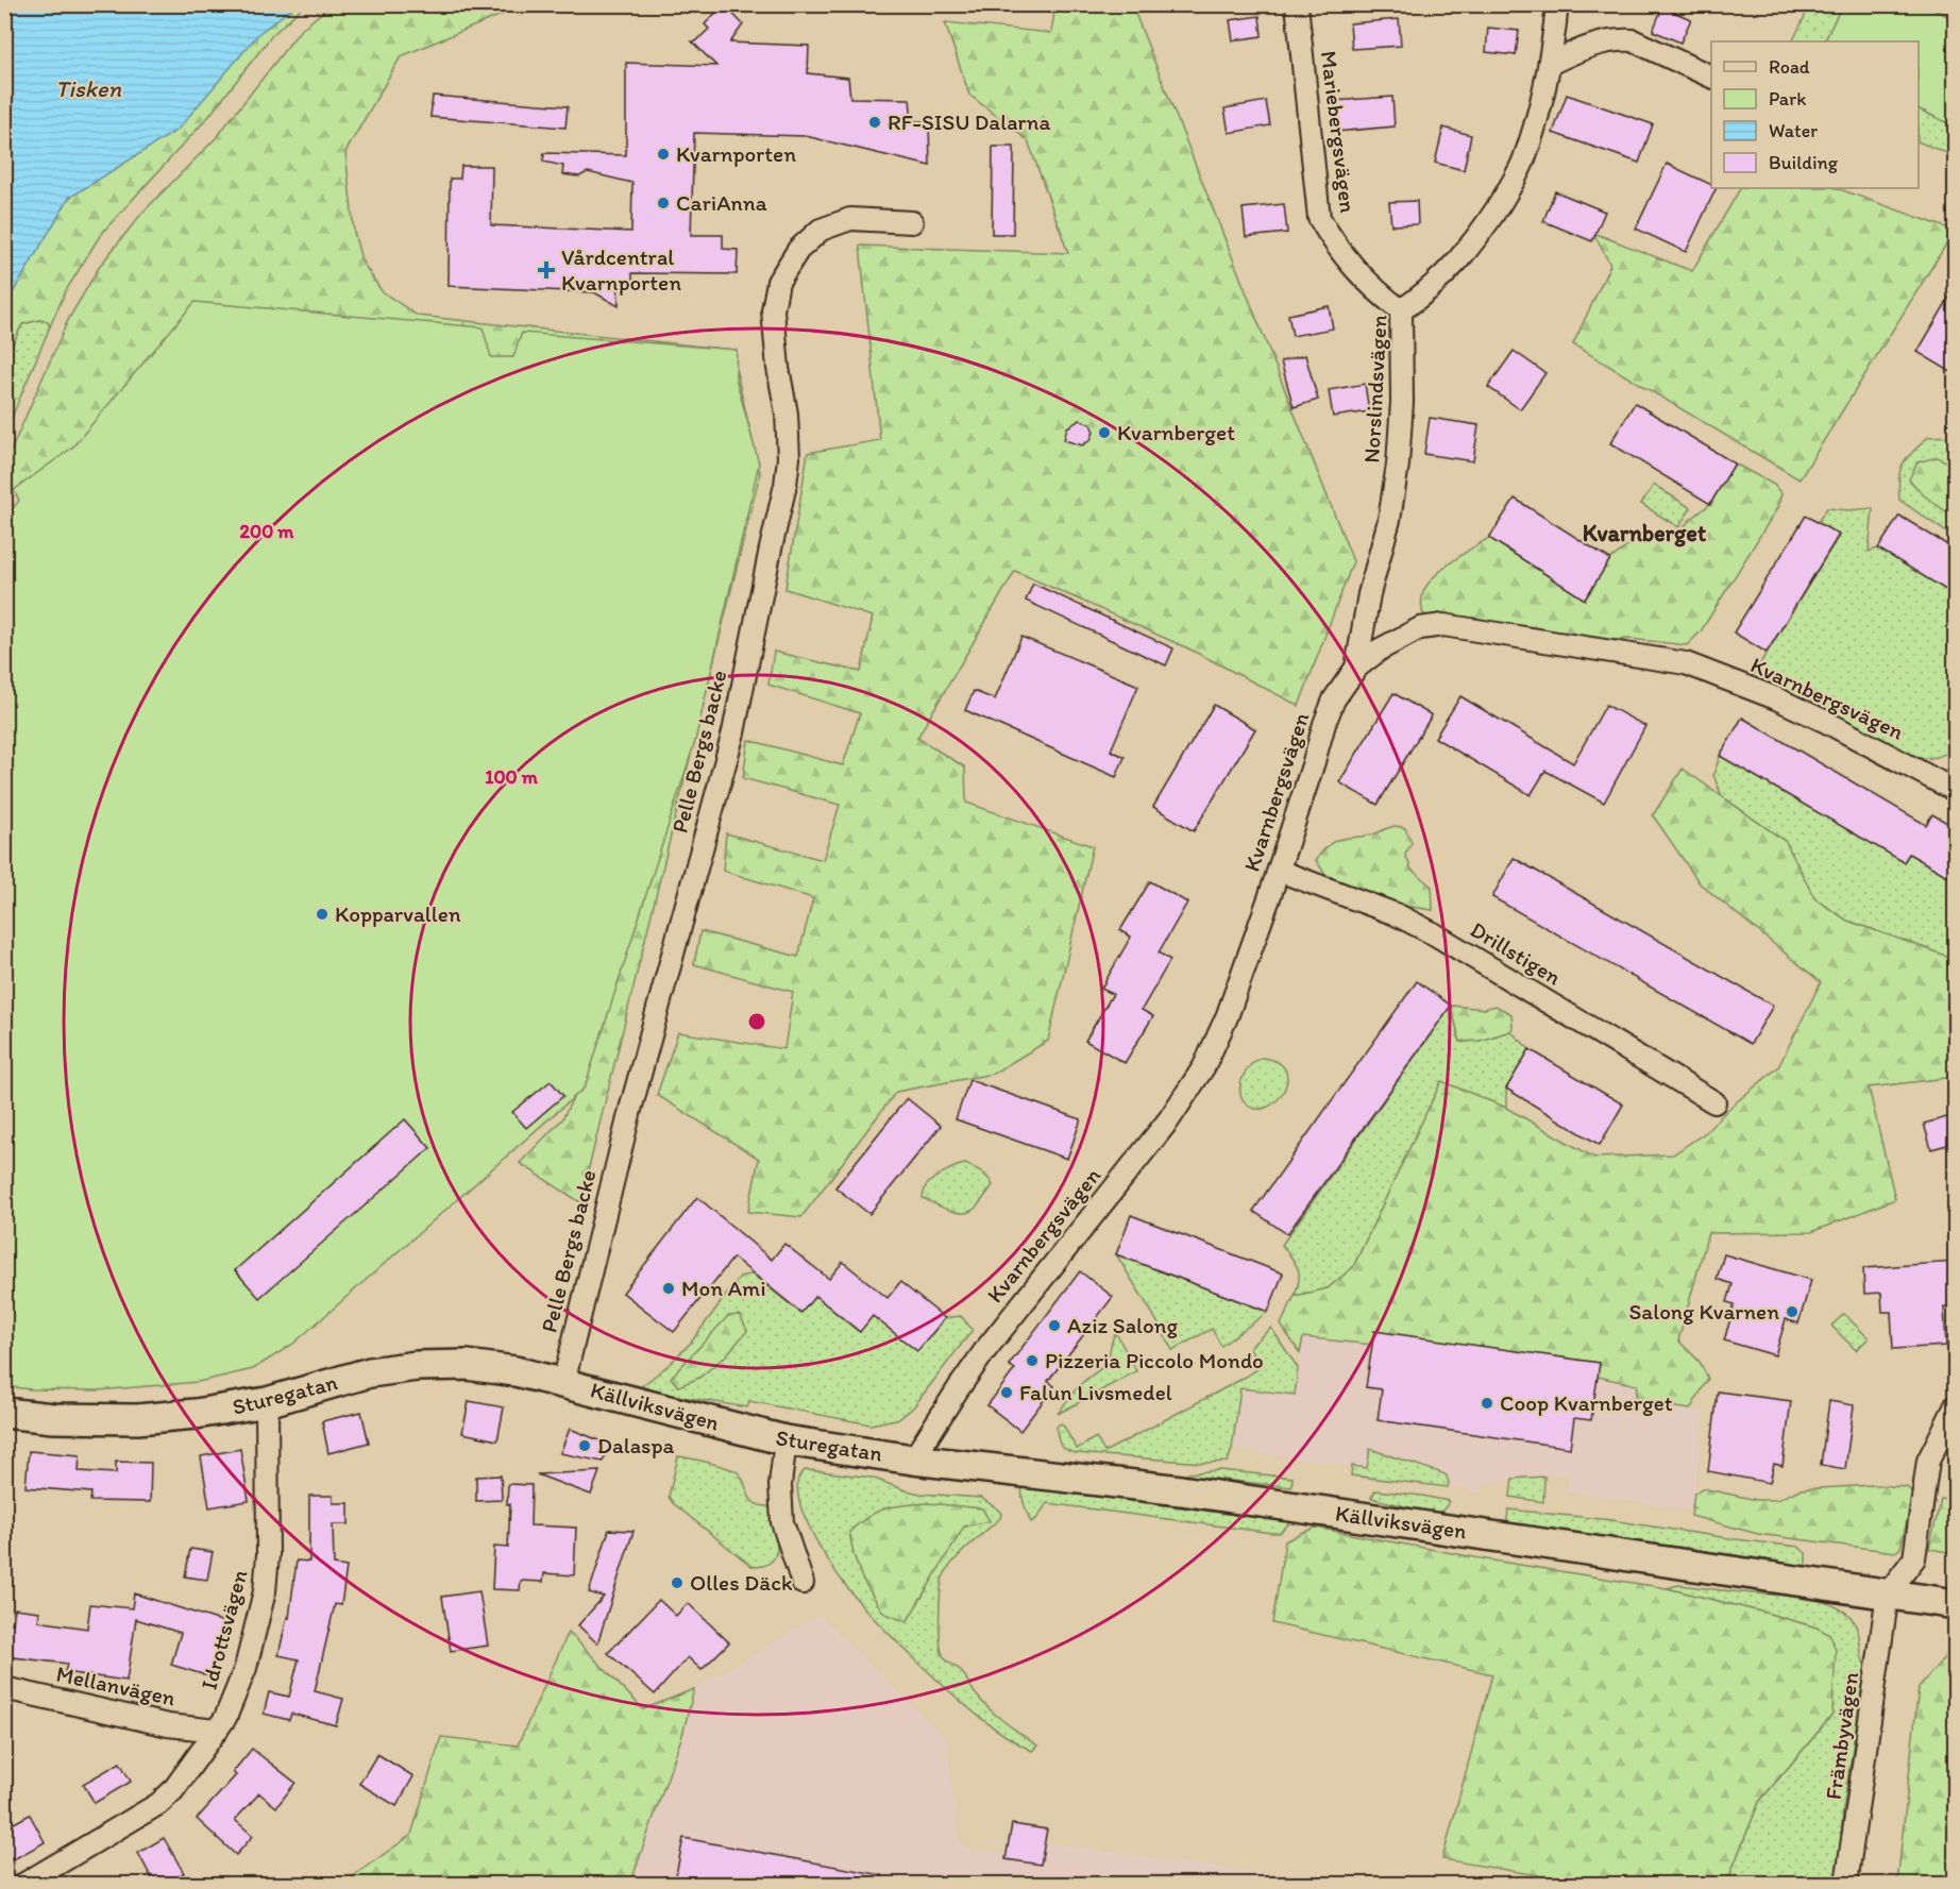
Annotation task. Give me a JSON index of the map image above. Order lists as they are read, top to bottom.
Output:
{
  "streets": {
    "street": [
      "Mariebergsvägen",
      "Norslindsvägen",
      "Kvarnbergsvägen",
      "Pelle Bergs backe",
      "Drillstigen",
      "Sturegatan",
      "Källviksvägen",
      "Idrottsvägen",
      "Mellanvägen",
      "Främbyvägen"
    ]
  },
  "crossings": [
    ["Mariebergsvägen", "Norslindsvägen"],
    ["Norslindsvägen", "Kvarnbergsvägen"],
    ["Kvarnbergsvägen", "Drillstigen"],
    ["Kvarnbergsvägen", "Sturegatan"],
    ["Kvarnbergsvägen", "Källviksvägen"],
    ["Pelle Bergs backe", "Sturegatan"],
    ["Pelle Bergs backe", "Källviksvägen"],
    ["Sturegatan", "Källviksvägen"],
    ["Sturegatan", "Idrottsvägen"],
    ["Källviksvägen", "Främbyvägen"],
    ["Idrottsvägen", "Mellanvägen"]
  ],
  "districts": ["Kvarnberget"],
  "water": ["Tisken"],
  "places": {
    "other": [
      "RF-SISU Dalarna",
      "Kvarnporten",
      "CariAnna",
      "Kvarnberget",
      "Kopparvallen",
      "Mon Ami",
      "Salong Kvarnen",
      "Aziz Salong",
      "Pizzeria Piccolo Mondo",
      "Falun Livsmedel",
      "Coop Kvarnberget",
      "Dalaspa",
      "Olles Däck"
    ],
    "health": ["Vårdcentral Kvarnporten"]
  },
  "legend": [
    "Road",
    "Park",
    "Water",
    "Building"
  ],
  "rings": ["200 m", "100 m"]
}
